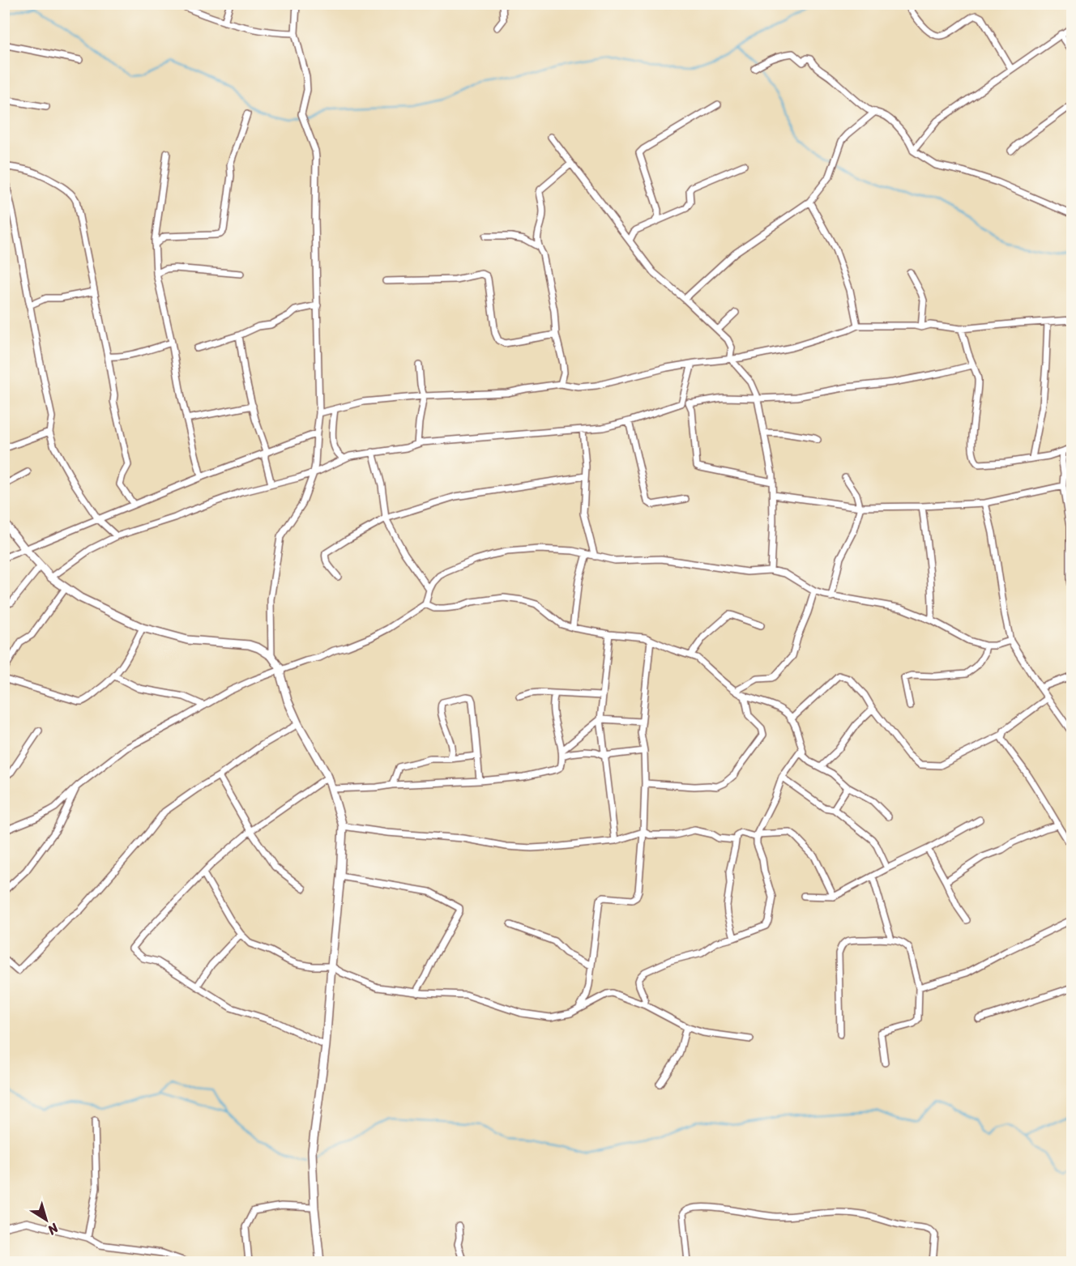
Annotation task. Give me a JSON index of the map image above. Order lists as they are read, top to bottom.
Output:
{
  "north": "bottom right"
}
